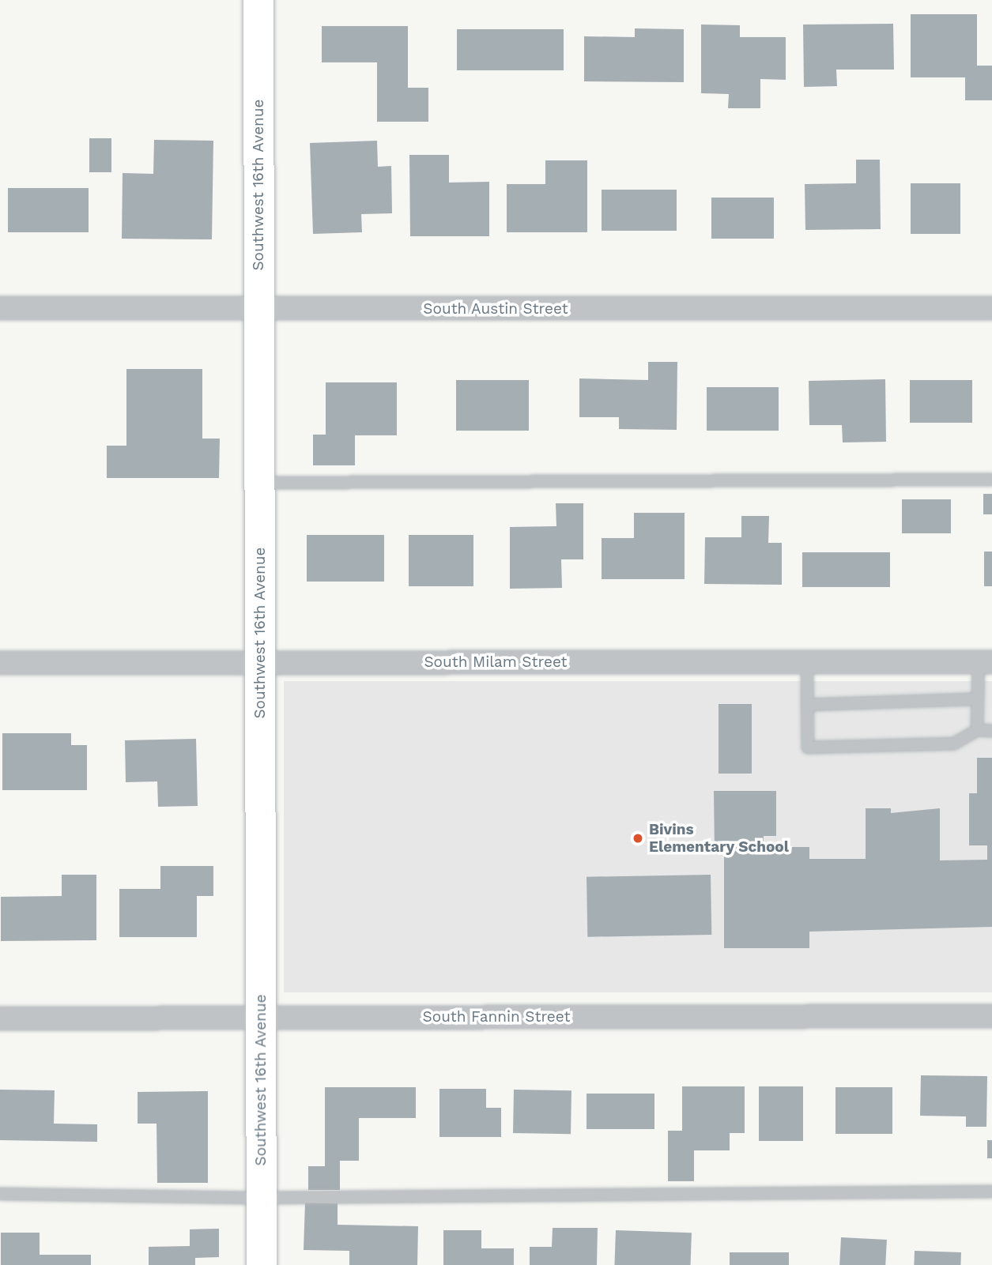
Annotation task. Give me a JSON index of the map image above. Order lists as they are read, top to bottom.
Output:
{
  "streets": {
    "street": [
      "Southwest 16th Avenue",
      "South Austin Street",
      "South Milam Street",
      "South Fannin Street"
    ]
  },
  "crossings": [
    ["Southwest 16th Avenue", "South Austin Street"],
    ["Southwest 16th Avenue", "South Milam Street"],
    ["Southwest 16th Avenue", "South Fannin Street"]
  ],
  "places": ["Bivins Elementary School"]
}
